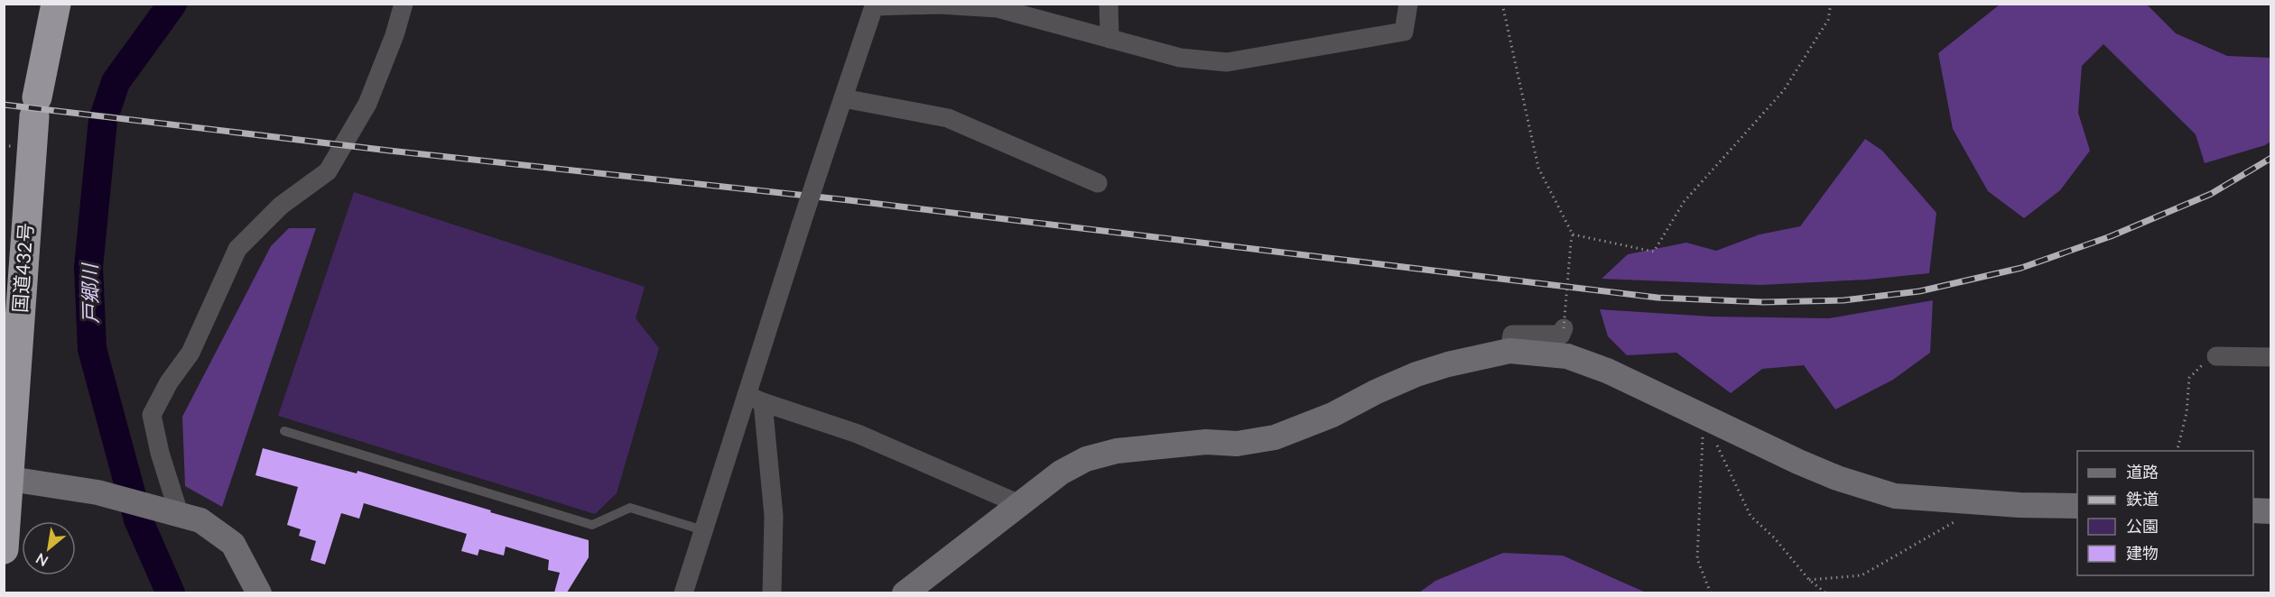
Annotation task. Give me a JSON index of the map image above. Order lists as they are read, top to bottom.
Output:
{
  "streets": {
    "highway": ["国道432号"]
  },
  "water": ["戸郷川"],
  "legend": [
    "道路",
    "鉄道",
    "公園",
    "建物"
  ],
  "north": "bottom left"
}
